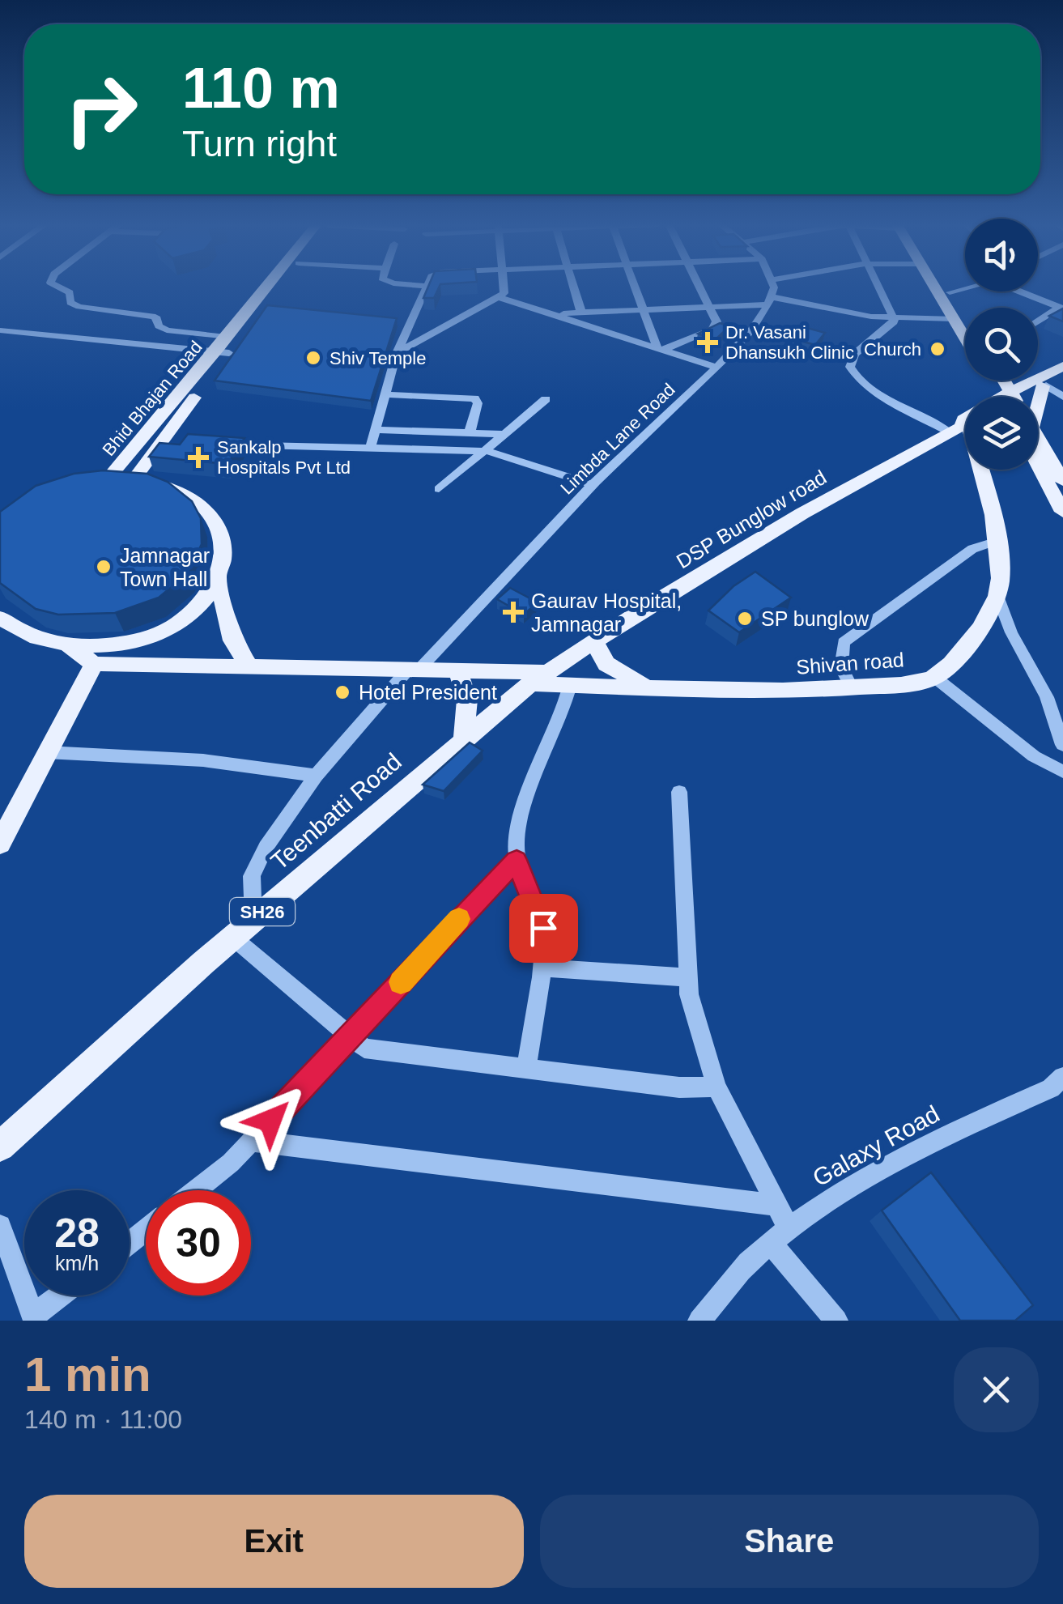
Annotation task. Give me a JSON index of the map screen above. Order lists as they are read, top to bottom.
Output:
{
  "streets": {
    "main road": [
      "Bhid Bhajan Road",
      "DSP Bunglow road",
      "Shivan road",
      "Teenbatti Road",
      "SH26"
    ],
    "street": ["Limbda Lane Road", "Galaxy Road"]
  },
  "crossings": [
    ["Limbda Lane Road", "Shivan road"],
    ["Limbda Lane Road", "Teenbatti Road"],
    ["DSP Bunglow road", "Shivan road"],
    ["DSP Bunglow road", "Teenbatti Road"],
    ["Shivan road", "Teenbatti Road"]
  ],
  "places": {
    "health": ["Dr. Vasani Dhansukh Clinic", "Sankalp Hospitals Pvt Ltd", "Gaurav Hospital, Jamnagar"],
    "other": [
      "Church",
      "Shiv Temple",
      "Jamnagar Town Hall",
      "SP bunglow",
      "Hotel President"
    ]
  },
  "page": {
    "turn": ["110 m", "Turn right"],
    "speed": "28 km/h",
    "limit": "30",
    "heading": ["1 min", "140 m · 11:00"],
    "buttons": ["Exit", "Share"]
  }
}
